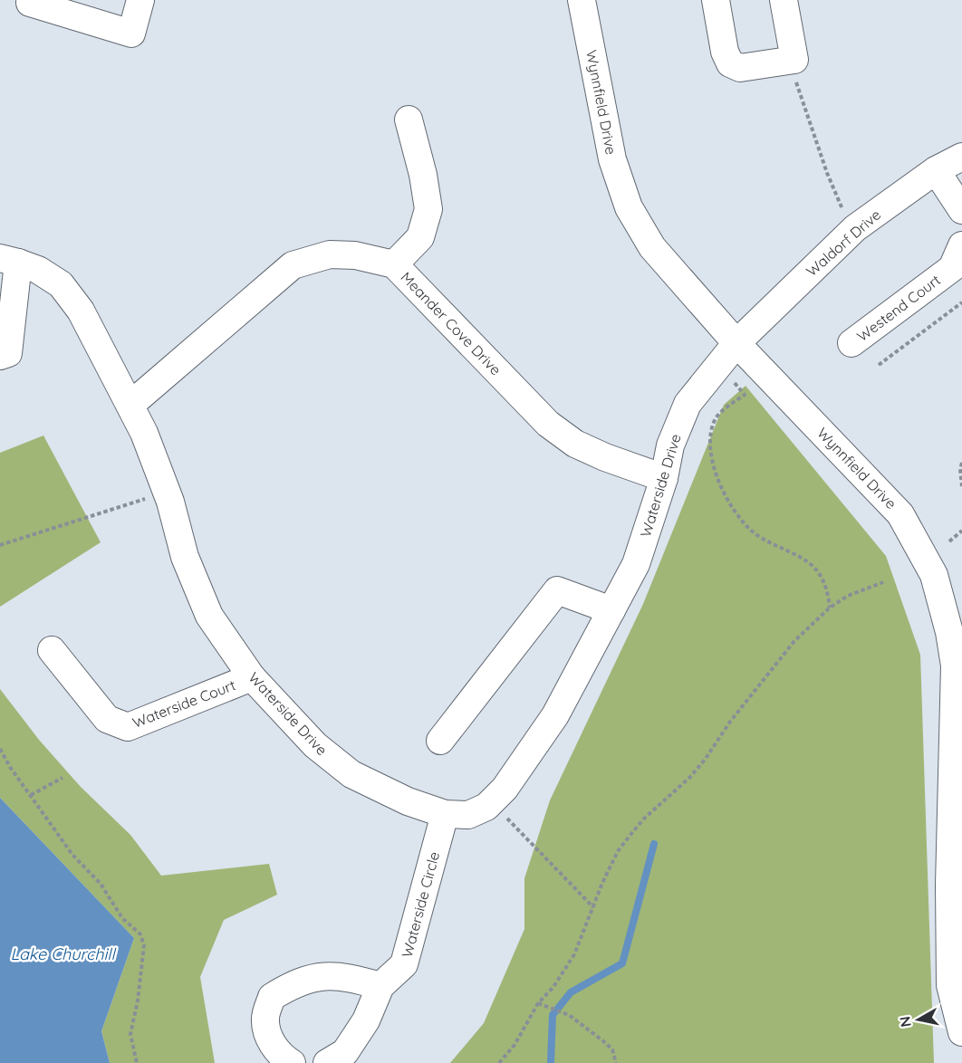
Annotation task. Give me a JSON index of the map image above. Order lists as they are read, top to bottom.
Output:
{
  "streets": {
    "street": [
      "Wynnfield Drive",
      "Waldorf Drive",
      "Westend Court",
      "Meander Cove Drive",
      "Waterside Drive",
      "Waterside Court",
      "Waterside Circle"
    ]
  },
  "crossings": [
    ["Wynnfield Drive", "Waldorf Drive"],
    ["Wynnfield Drive", "Waterside Drive"],
    ["Waldorf Drive", "Waterside Drive"],
    ["Meander Cove Drive", "Waterside Drive"],
    ["Waterside Drive", "Waterside Court"],
    ["Waterside Drive", "Waterside Circle"]
  ],
  "water": ["Lake Churchill"],
  "north": "left"
}
